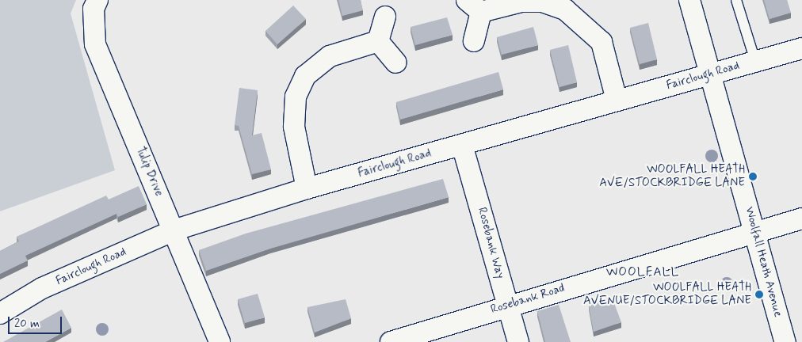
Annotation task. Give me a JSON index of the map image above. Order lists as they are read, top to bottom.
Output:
{
  "streets": {
    "street": [
      "Fairclough Road",
      "Tulip Drive",
      "Rosebank Way",
      "Woolfall Heath Avenue",
      "Rosebank Road"
    ]
  },
  "crossings": [
    ["Fairclough Road", "Tulip Drive"],
    ["Fairclough Road", "Rosebank Way"],
    ["Fairclough Road", "Woolfall Heath Avenue"],
    ["Rosebank Way", "Rosebank Road"],
    ["Woolfall Heath Avenue", "Rosebank Road"]
  ],
  "districts": ["WOOLFALL"],
  "places": ["WOOLFALL HEATH AVE/STOCKBRIDGE LANE", "WOOLFALL HEATH AVENUE/STOCKBRIDGE LANE"],
  "scale_bar": "20 m"
}
